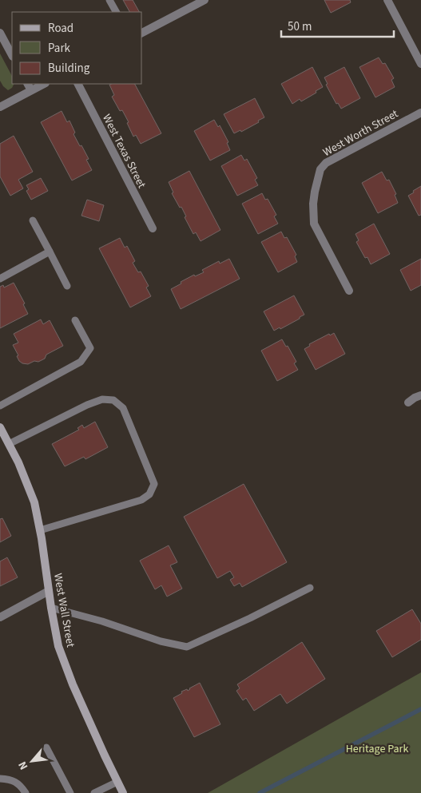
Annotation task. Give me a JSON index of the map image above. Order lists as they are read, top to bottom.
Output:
{
  "streets": {
    "street": ["West Worth Street", "West Texas Street", "West Wall Street"]
  },
  "parks": ["Heritage Park"],
  "legend": ["Road", "Park", "Building"],
  "scale_bar": "50 m",
  "north": "bottom left"
}
